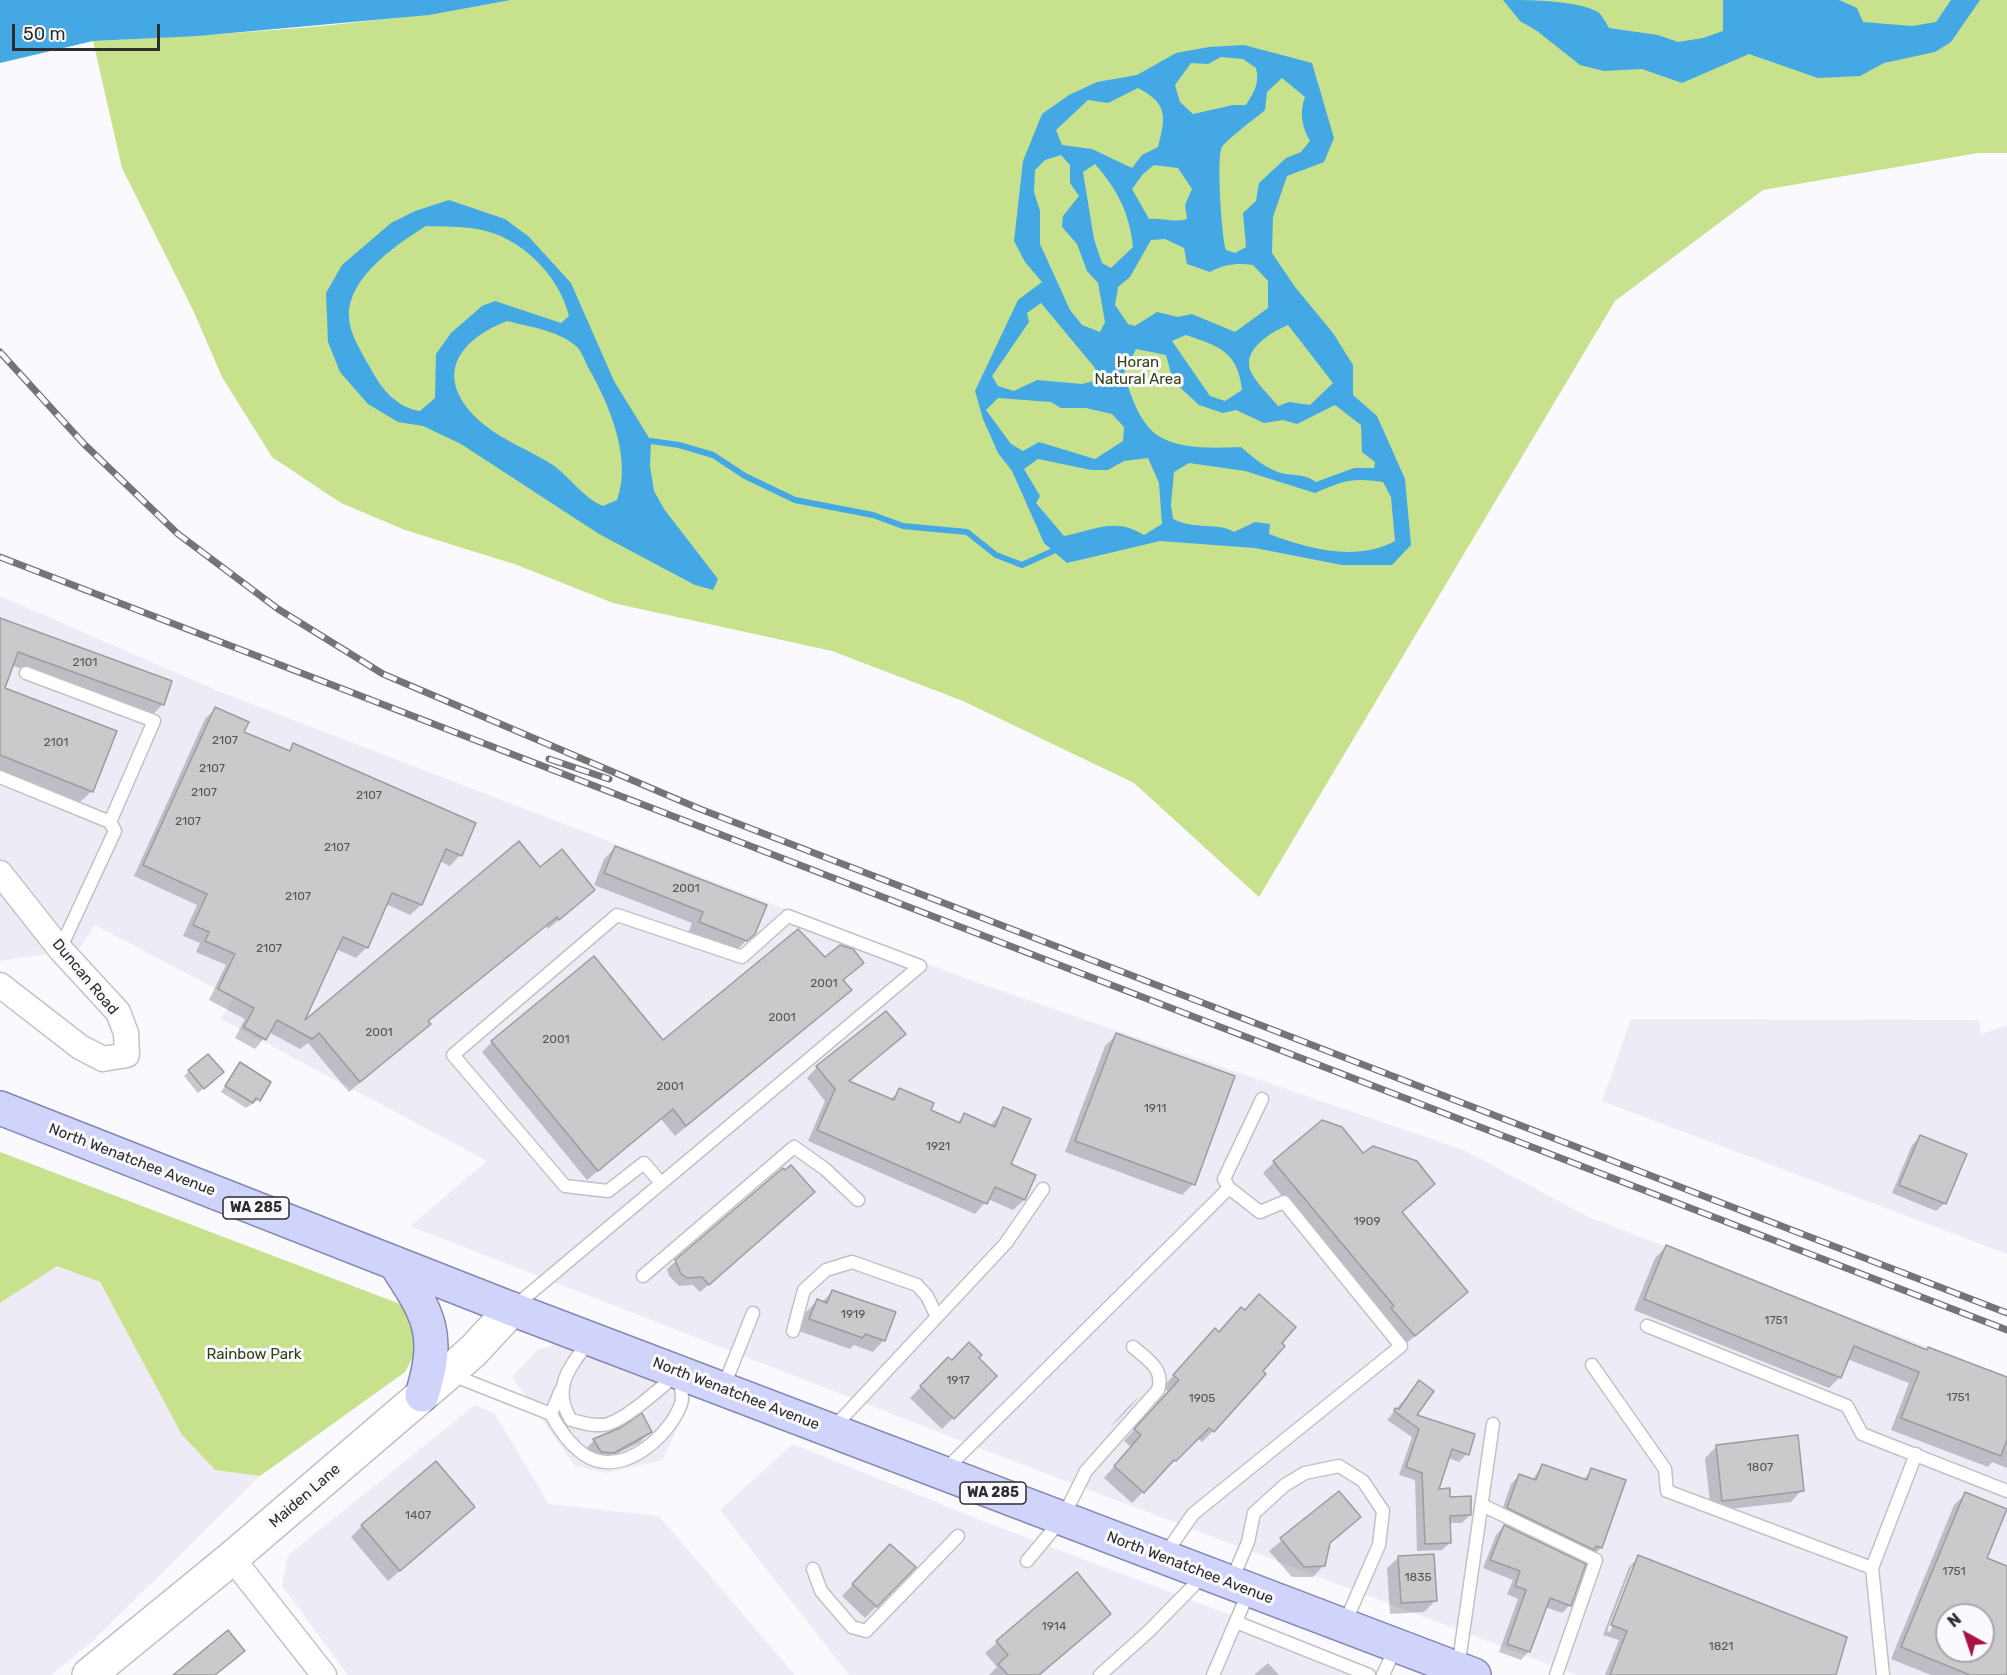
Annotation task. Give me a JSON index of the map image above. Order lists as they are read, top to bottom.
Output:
{
  "streets": {
    "main road": ["North Wenatchee Avenue", "WA 285", "Maiden Lane"],
    "street": ["Duncan Road"]
  },
  "crossings": [
    ["North Wenatchee Avenue", "Maiden Lane"]
  ],
  "parks": ["Horan Natural Area", "Rainbow Park"],
  "house_numbers": [
    "2101",
    "2107",
    "2101",
    "2107",
    "2107",
    "2107",
    "2107",
    "2107",
    "2001",
    "2107",
    "2107",
    "2001",
    "2001",
    "2001",
    "2001",
    "2001",
    "1911",
    "1921",
    "1909",
    "1919",
    "1751",
    "1917",
    "1751",
    "1905",
    "1807",
    "1407",
    "1751",
    "1835",
    "1914",
    "1821"
  ],
  "scale_bar": "50 m",
  "north": "top left"
}
